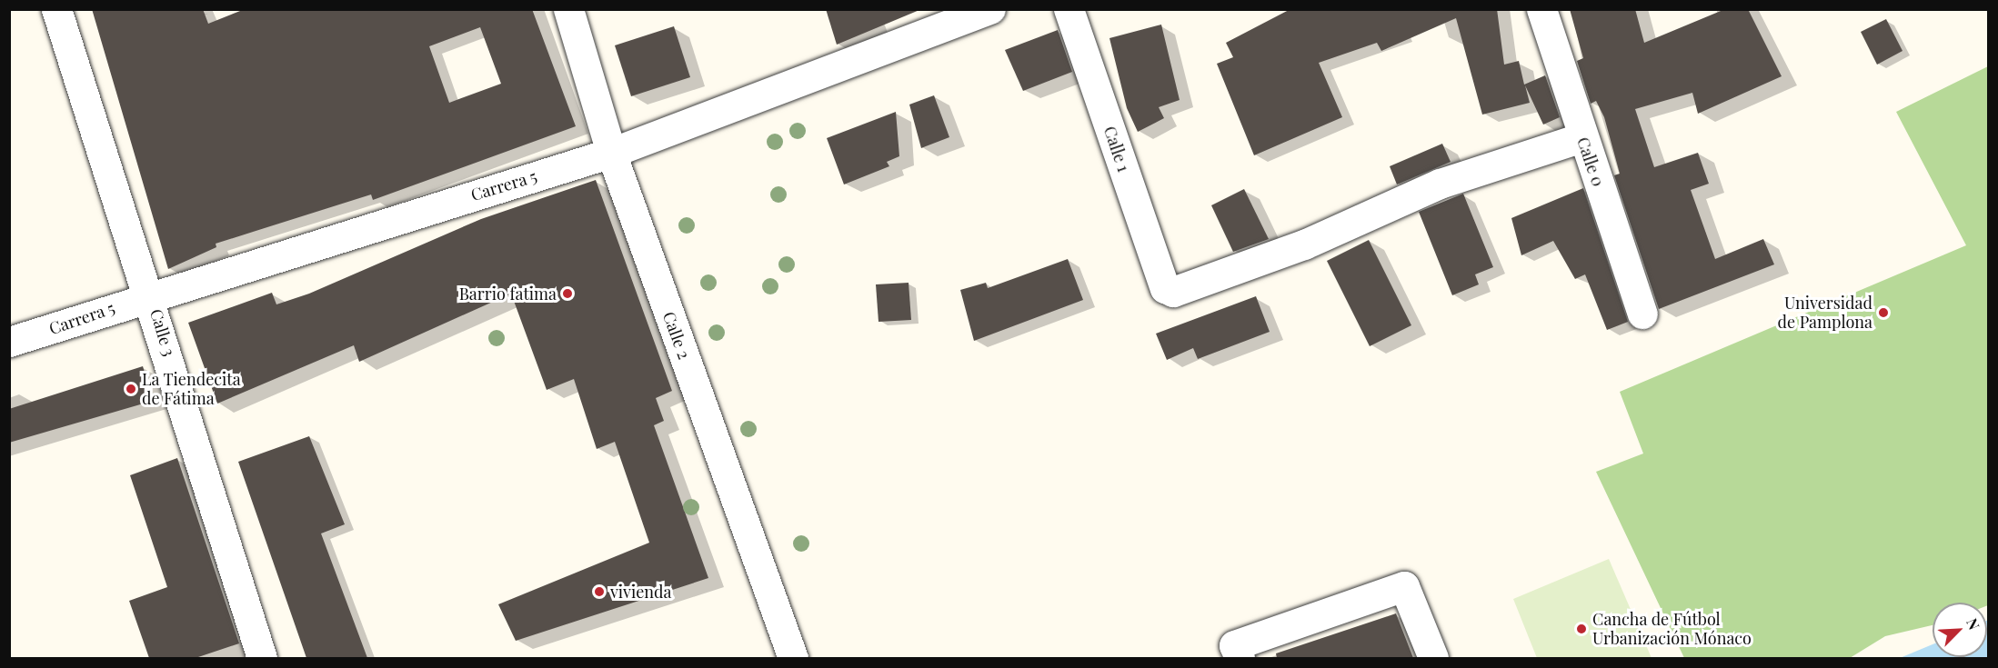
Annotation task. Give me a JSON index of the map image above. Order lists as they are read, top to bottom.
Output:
{
  "streets": {
    "street": [
      "Calle 1",
      "Calle 0",
      "Carrera 5",
      "Calle 3",
      "Calle 2"
    ]
  },
  "crossings": [
    ["Calle 1", "Calle 0"],
    ["Carrera 5", "Calle 3"],
    ["Carrera 5", "Calle 2"]
  ],
  "places": [
    "Barrio fatima",
    "Universidad de Pamplona",
    "La Tiendecita de Fátima",
    "vivienda",
    "Cancha de Fútbol Urbanización Mónaco"
  ],
  "north": "top right"
}
